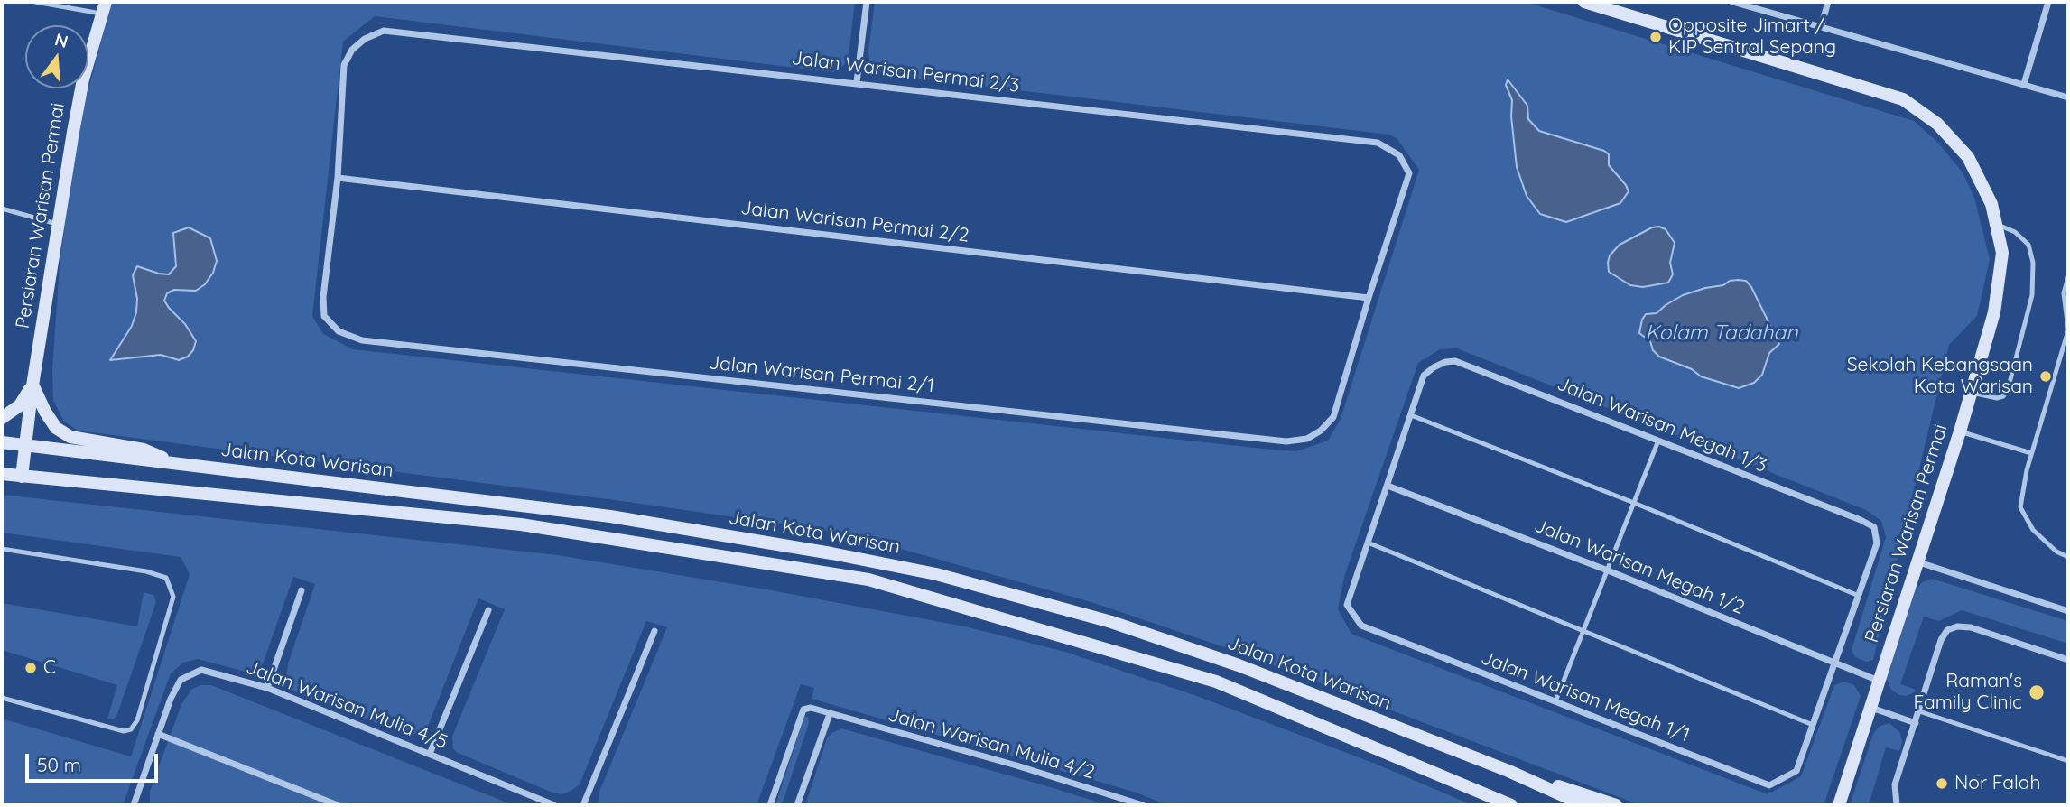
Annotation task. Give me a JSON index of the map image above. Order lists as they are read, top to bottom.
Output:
{
  "streets": {
    "street": [
      "Jalan Warisan Permai 2/3",
      "Persiaran Warisan Permai",
      "Jalan Warisan Permai 2/2",
      "Jalan Warisan Permai 2/1",
      "Jalan Warisan Megah 1/3",
      "Jalan Kota Warisan",
      "Jalan Warisan Megah 1/2",
      "Jalan Warisan Megah 1/1",
      "Jalan Warisan Mulia 4/5",
      "Jalan Warisan Mulia 4/2"
    ]
  },
  "crossings": [
    ["Jalan Warisan Permai 2/3", "Jalan Warisan Permai 2/2"],
    ["Jalan Warisan Permai 2/3", "Jalan Warisan Permai 2/1"],
    ["Persiaran Warisan Permai", "Jalan Kota Warisan"],
    ["Persiaran Warisan Permai", "Jalan Warisan Megah 1/2"],
    ["Jalan Warisan Permai 2/2", "Jalan Warisan Permai 2/1"]
  ],
  "water": ["Kolam Tadahan"],
  "places": [
    "Opposite Jimart / KIP Sentral Sepang",
    "Sekolah Kebangsaan Kota Warisan",
    "C",
    "Raman's Family Clinic",
    "Nor Falah"
  ],
  "scale_bar": "50 m",
  "north": "top"
}
